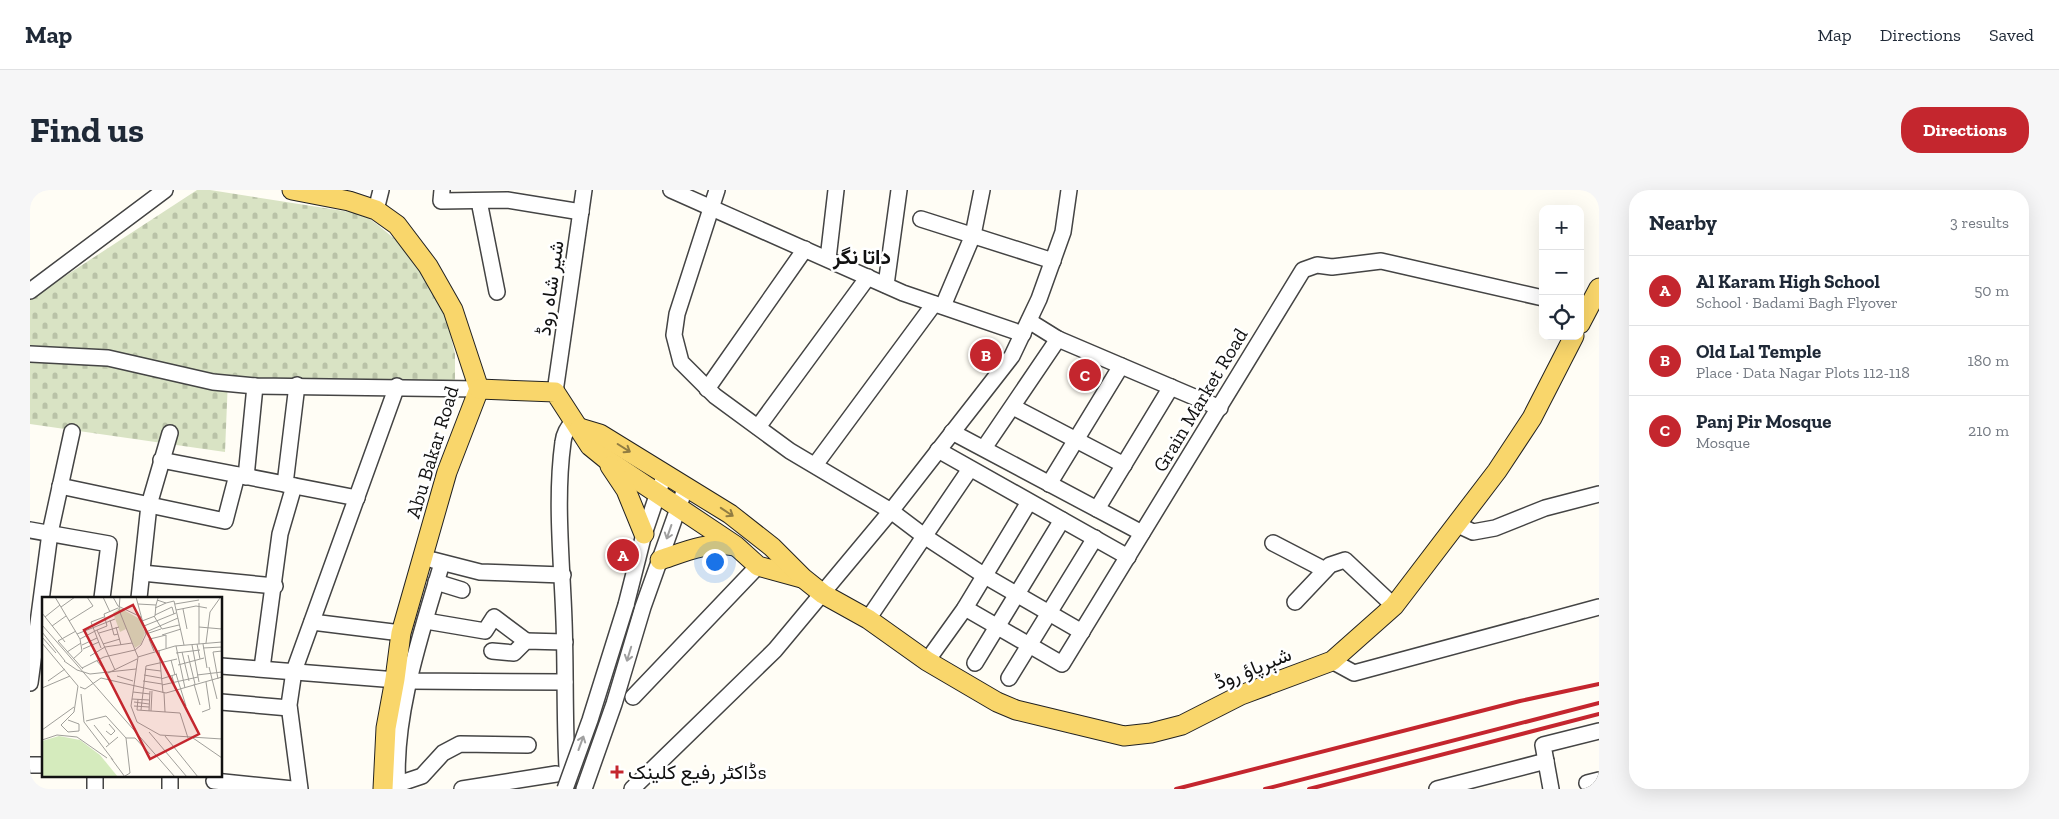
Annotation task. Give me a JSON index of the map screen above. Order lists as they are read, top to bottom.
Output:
{
  "streets": {
    "main road": ["Abu Bakar Road", "شېرپاؤ روڈ"],
    "street": ["شیر شاہ روڈ", "Grain Market Road"]
  },
  "districts": ["داتا نگر"],
  "places": {
    "health": ["ڈاکٹر رفیع کلینکs"]
  },
  "page": {
    "header": "Map",
    "nav": ["Map", "Directions", "Saved"],
    "buttons": "Directions",
    "title": "Find us",
    "heading": ["Nearby", "3 results"],
    "map_buttons": ["+", "−"],
    "list": [
      {
        "mark": "A",
        "name": "Al Karam High School",
        "note": "School · Badami Bagh Flyover",
        "value": "50 m"
      },
      {
        "mark": "B",
        "name": "Old Lal Temple",
        "note": "Place · Data Nagar Plots 112-118",
        "value": "180 m"
      },
      {
        "mark": "C",
        "name": "Panj Pir Mosque",
        "note": "Mosque",
        "value": "210 m"
      }
    ],
    "pins": ["B", "C", "A"]
  }
}
